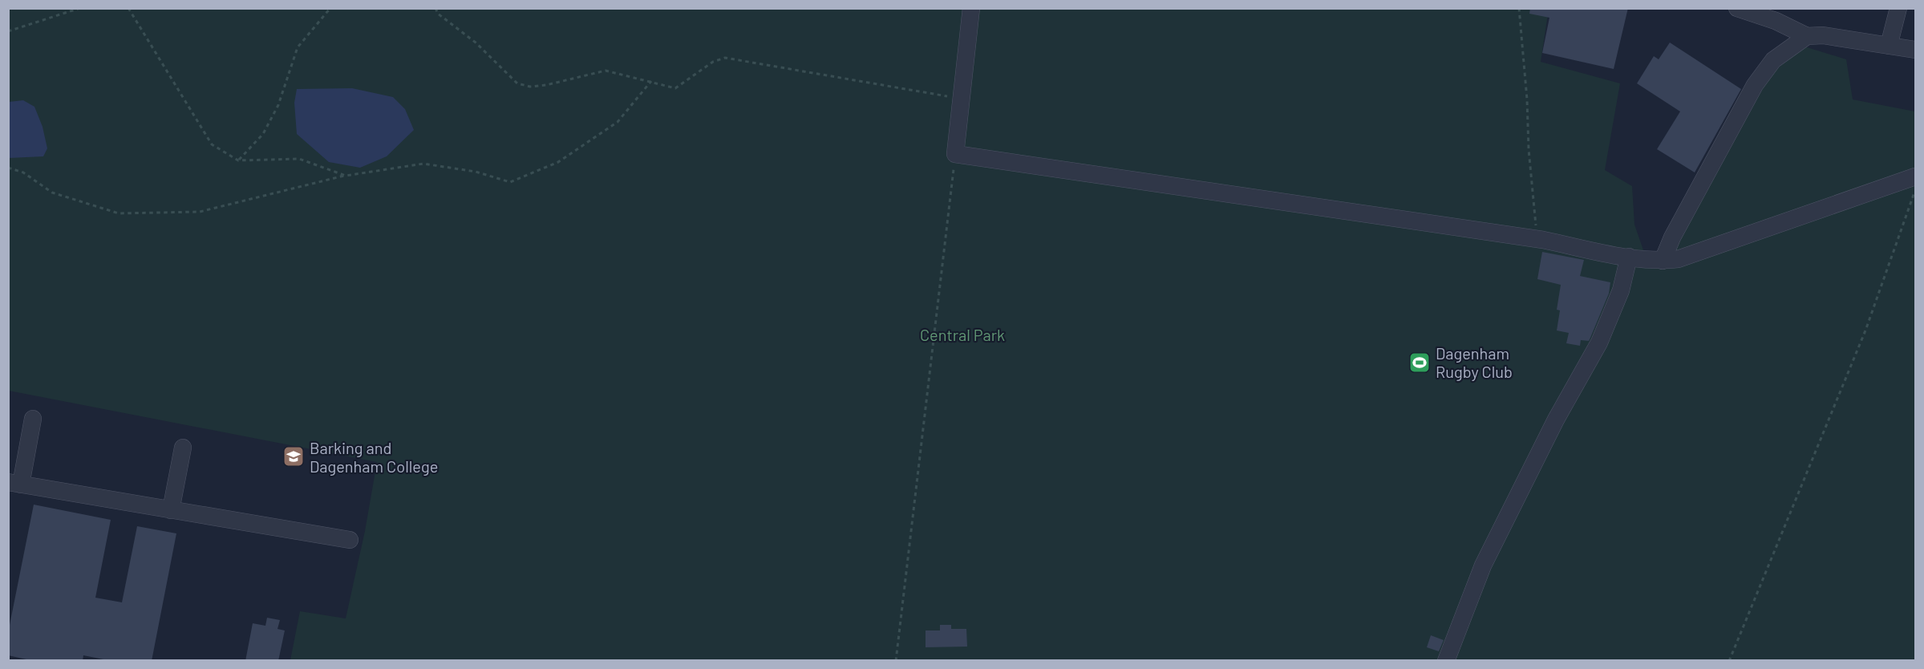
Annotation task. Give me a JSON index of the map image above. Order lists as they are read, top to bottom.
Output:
{
  "parks": ["Central Park"],
  "places": {
    "sports": ["Dagenham Rugby Club"],
    "school or university": ["Barking and Dagenham College"]
  }
}
